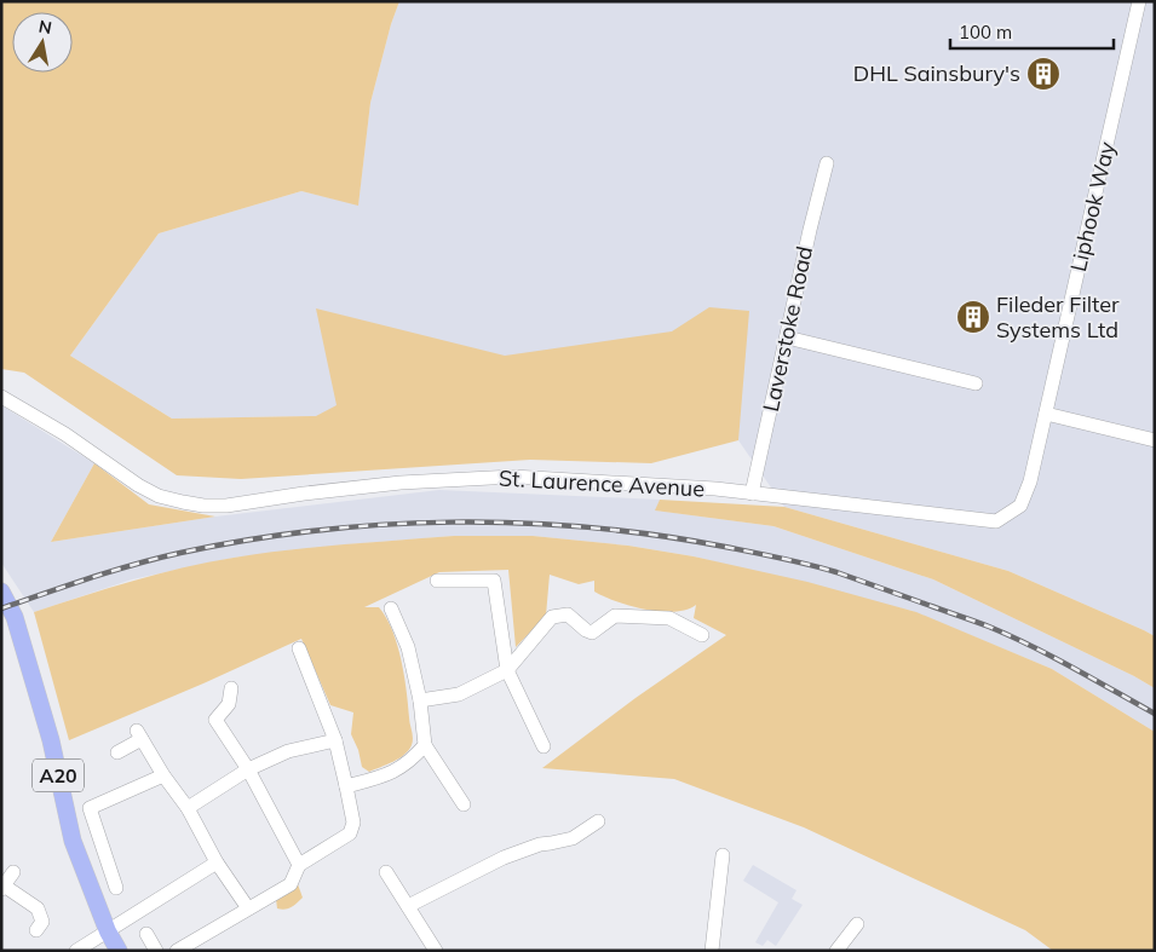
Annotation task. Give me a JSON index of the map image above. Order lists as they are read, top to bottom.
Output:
{
  "streets": {
    "main road": ["A20"],
    "street": ["Liphook Way", "Laverstoke Road", "St. Laurence Avenue"]
  },
  "crossings": [
    ["Liphook Way", "St. Laurence Avenue"],
    ["Laverstoke Road", "St. Laurence Avenue"]
  ],
  "places": {
    "building": ["DHL Sainsbury's", "Fileder Filter Systems Ltd"]
  },
  "scale_bar": "100 m",
  "north": "top"
}
